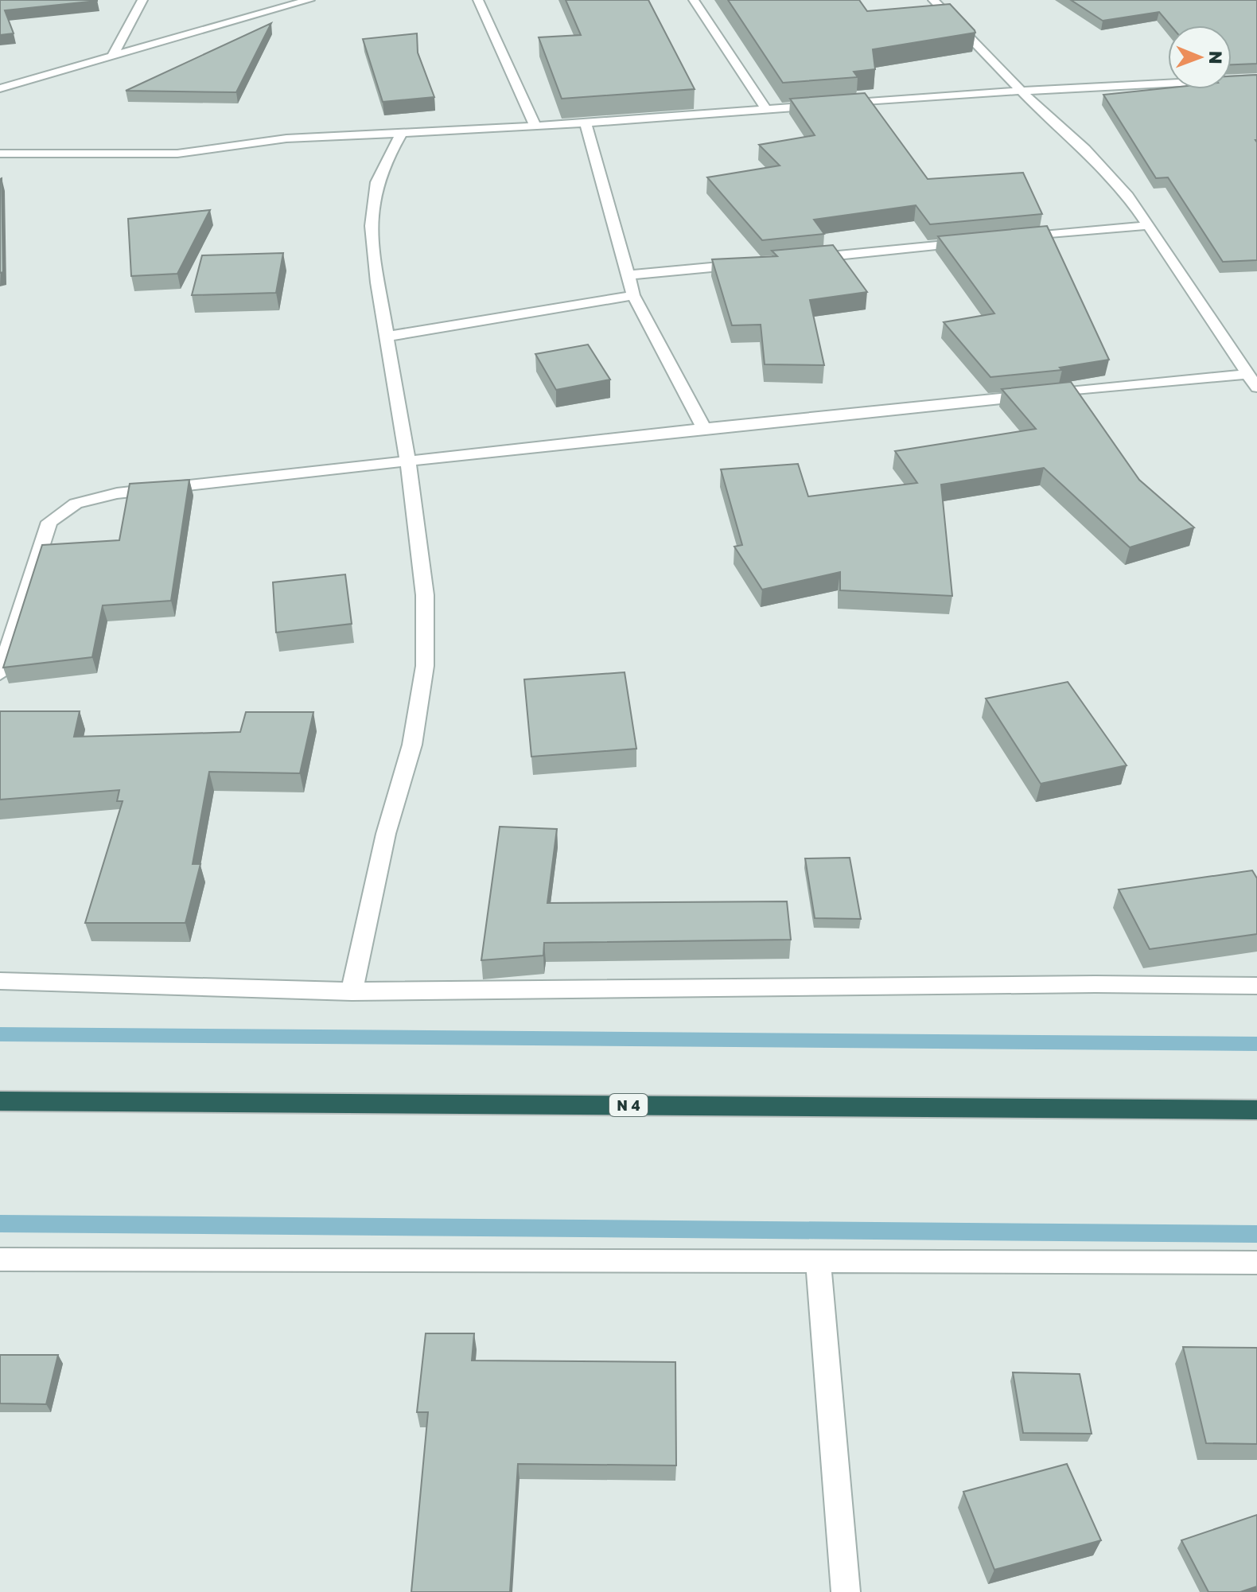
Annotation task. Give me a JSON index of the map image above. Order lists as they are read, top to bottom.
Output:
{
  "streets": {
    "highway": ["N 4"]
  },
  "north": "right"
}
